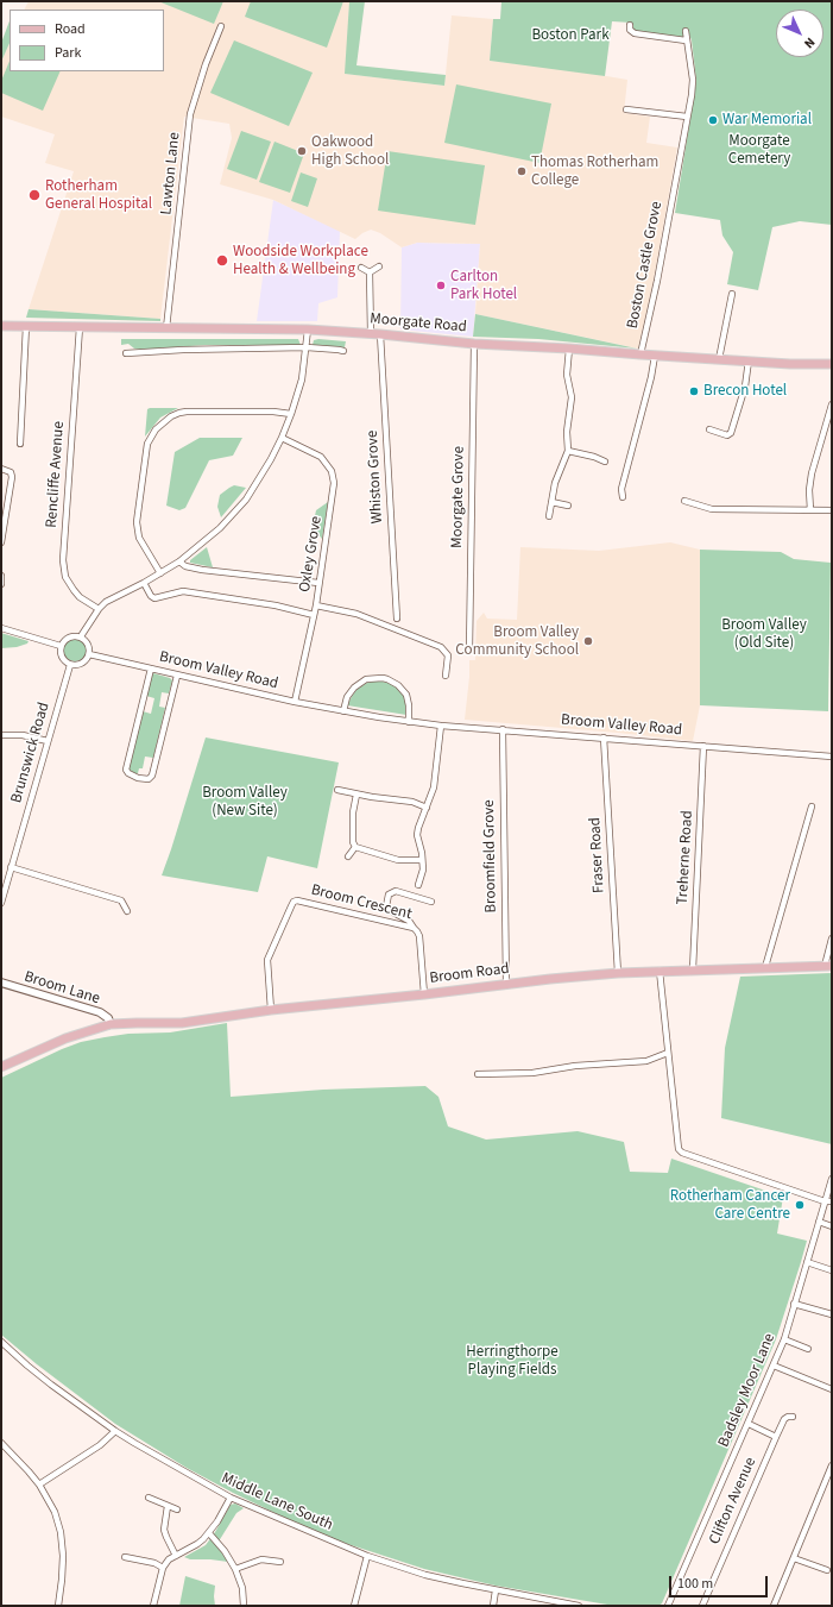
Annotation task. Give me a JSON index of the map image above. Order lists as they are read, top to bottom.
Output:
{
  "streets": {
    "main road": ["Moorgate Road", "Broom Road", "Broom Lane"],
    "street": [
      "Lawton Lane",
      "Boston Castle Grove",
      "Rencliffe Avenue",
      "Whiston Grove",
      "Moorgate Grove",
      "Oxley Grove",
      "Broom Valley Road",
      "Brunswick Road",
      "Fraser Road",
      "Broomfield Grove",
      "Treherne Road",
      "Broom Crescent",
      "Badsley Moor Lane",
      "Clifton Avenue",
      "Middle Lane South"
    ]
  },
  "crossings": [
    ["Lawton Lane", "Moorgate Road"],
    ["Boston Castle Grove", "Moorgate Road"],
    ["Moorgate Road", "Rencliffe Avenue"],
    ["Moorgate Road", "Whiston Grove"],
    ["Moorgate Road", "Moorgate Grove"],
    ["Oxley Grove", "Broom Valley Road"],
    ["Broom Valley Road", "Brunswick Road"],
    ["Broom Valley Road", "Fraser Road"],
    ["Broom Valley Road", "Broomfield Grove"],
    ["Broom Valley Road", "Treherne Road"],
    ["Fraser Road", "Broom Road"],
    ["Broomfield Grove", "Broom Road"],
    ["Treherne Road", "Broom Road"],
    ["Broom Crescent", "Broom Road"],
    ["Broom Road", "Broom Lane"]
  ],
  "parks": [
    "Boston Park",
    "Moorgate Cemetery",
    "Broom Valley (Old Site)",
    "Broom Valley (New Site)",
    "Herringthorpe Playing Fields"
  ],
  "places": [
    "War Memorial",
    "Oakwood High School",
    "Thomas Rotherham College",
    "Rotherham General Hospital",
    "Woodside Workplace Health & Wellbeing",
    "Carlton Park Hotel",
    "Brecon Hotel",
    "Broom Valley Community School",
    "Rotherham Cancer Care Centre"
  ],
  "legend": ["Road", "Park"],
  "scale_bar": "100 m",
  "north": "bottom right"
}
